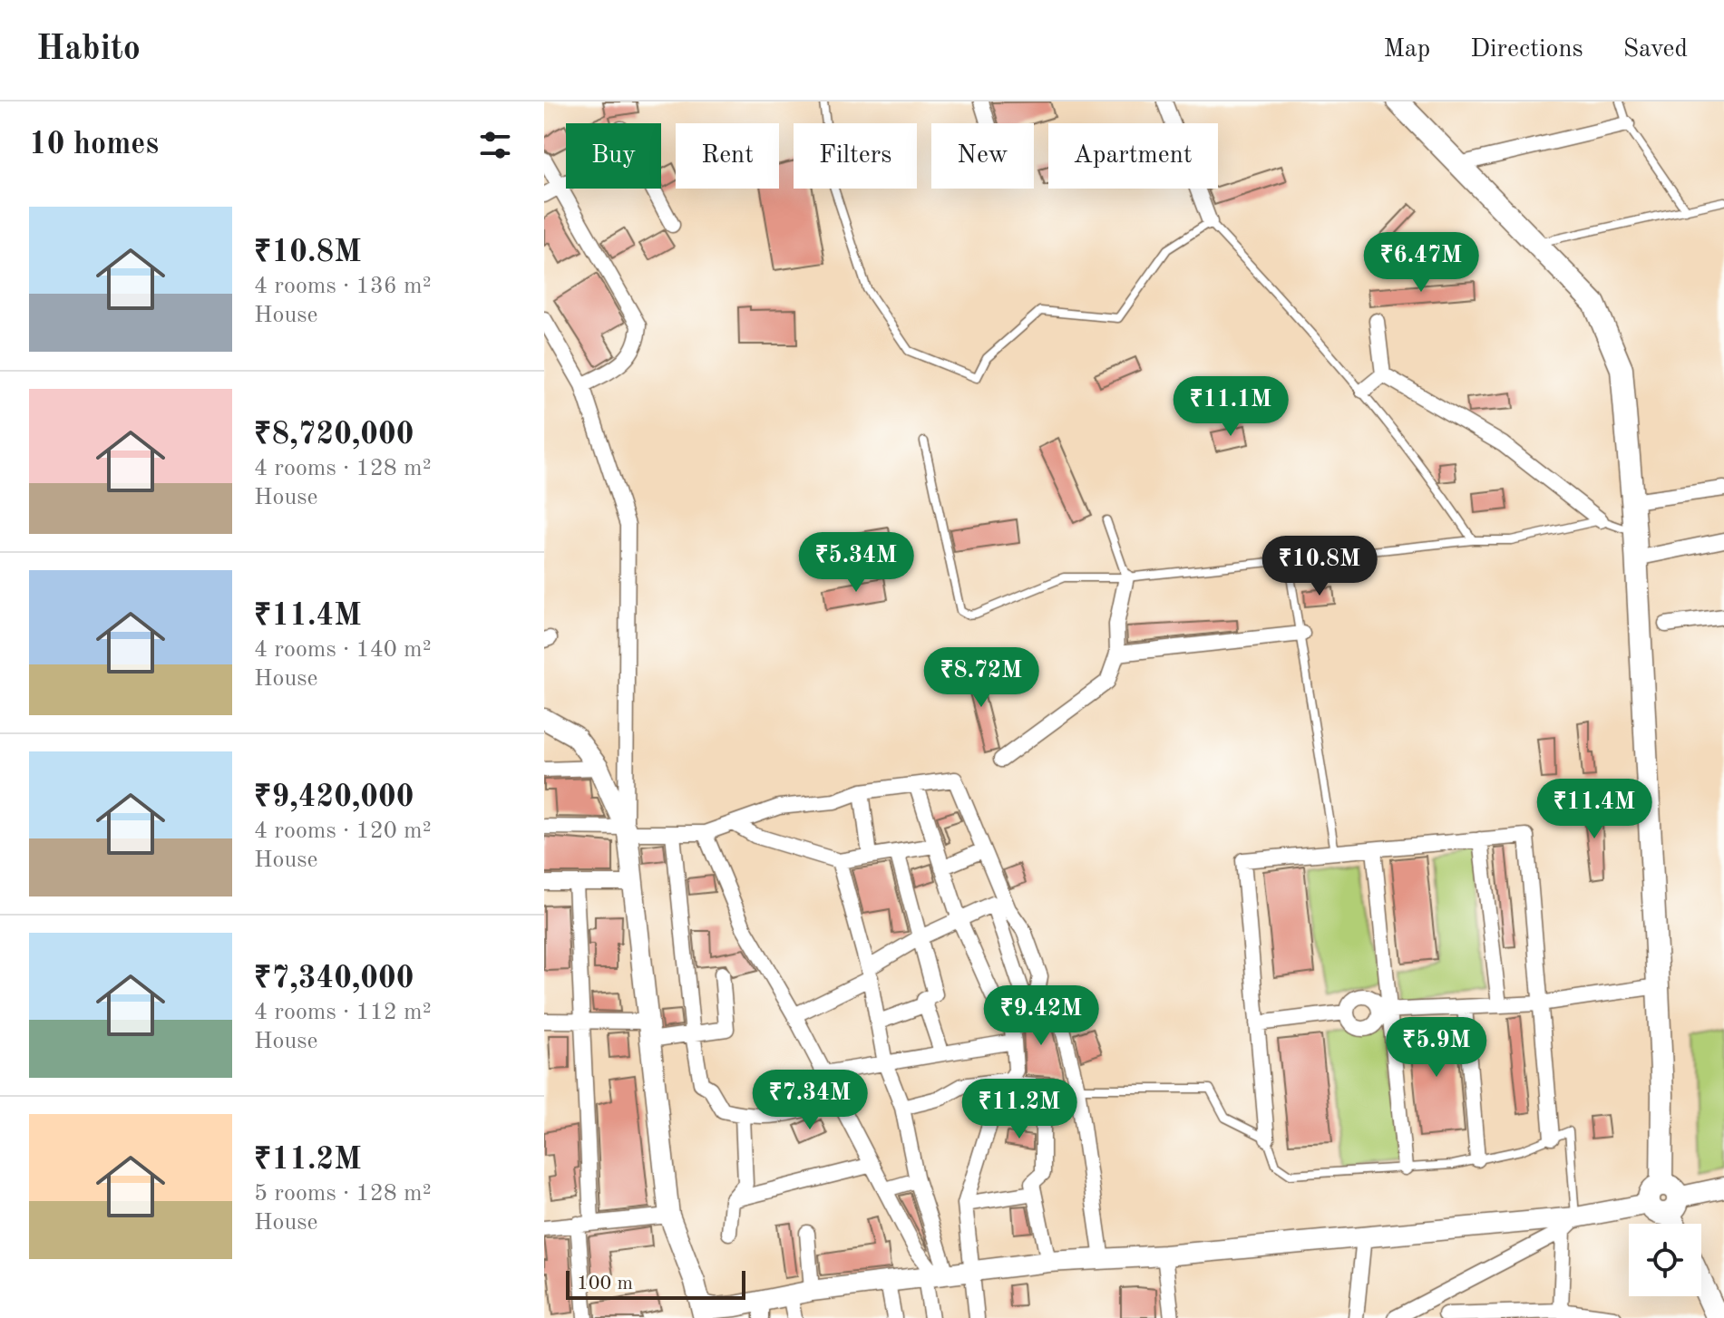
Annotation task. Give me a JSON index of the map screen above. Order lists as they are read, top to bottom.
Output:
{
  "scale_bar": "100 m",
  "page": {
    "header": "Habito",
    "nav": ["Map", "Directions", "Saved"],
    "heading": "10 homes",
    "chip": [
      "Buy",
      "Rent",
      "Filters",
      "New",
      "Apartment"
    ],
    "list": [
      {
        "name": "₹10.8M",
        "note": "4 rooms · 136 m² · House"
      },
      {
        "name": "₹8,720,000",
        "note": "4 rooms · 128 m² · House"
      },
      {
        "name": "₹11.4M",
        "note": "4 rooms · 140 m² · House"
      },
      {
        "name": "₹9,420,000",
        "note": "4 rooms · 120 m² · House"
      },
      {
        "name": "₹7,340,000",
        "note": "4 rooms · 112 m² · House"
      },
      {
        "name": "₹11.2M",
        "note": "5 rooms · 128 m² · House"
      }
    ],
    "price": [
      "₹6.47M",
      "₹11.1M",
      "₹5.34M",
      "₹10.8M",
      "₹8.72M",
      "₹11.4M",
      "₹9.42M",
      "₹5.9M",
      "₹7.34M",
      "₹11.2M"
    ],
    "scale": "100 m"
  }
}
